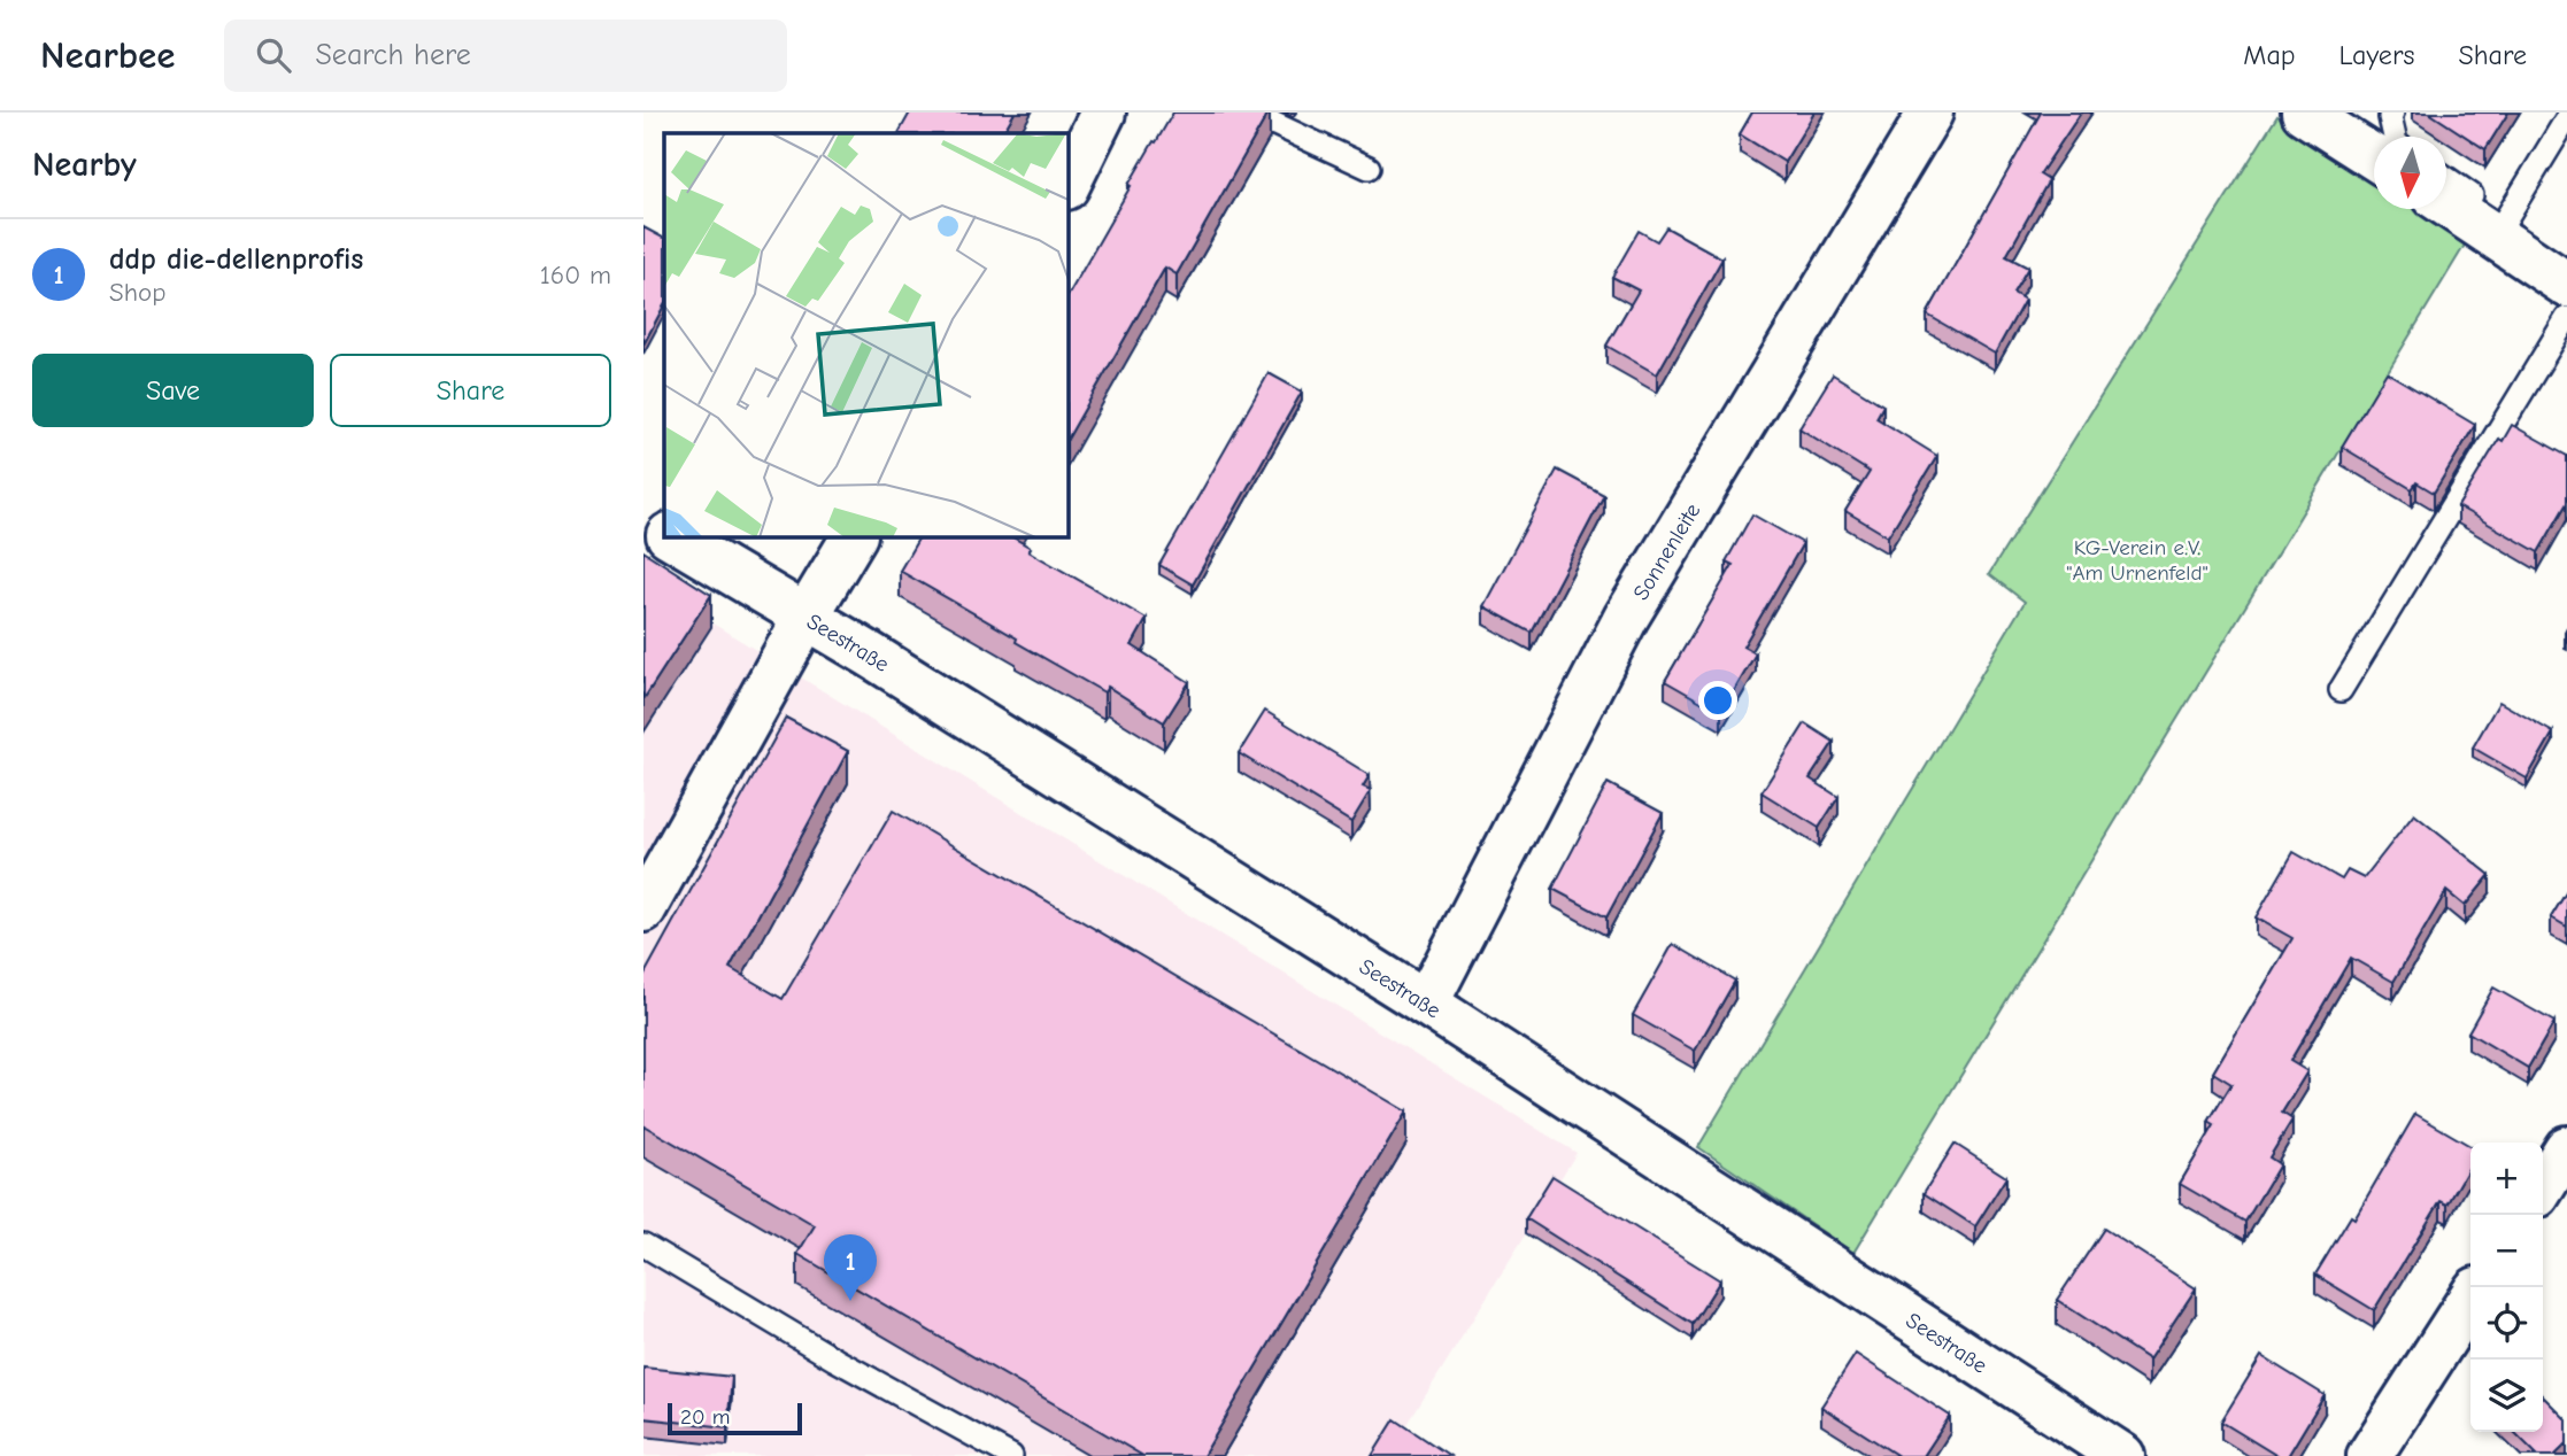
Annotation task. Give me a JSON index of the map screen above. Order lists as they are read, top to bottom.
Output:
{
  "streets": {
    "street": ["Sonnenleite", "Seestraße"]
  },
  "crossings": [
    ["Sonnenleite", "Seestraße"]
  ],
  "parks": ["KG-Verein e.V. \"Am Urnenfeld\""],
  "scale_bar": "20 m",
  "north": "bottom",
  "page": {
    "header": "Nearbee",
    "search": "Search here",
    "nav": ["Map", "Layers", "Share"],
    "heading": "Nearby",
    "list": [
      {
        "mark": "1",
        "name": "ddp die-dellenprofis",
        "note": "Shop",
        "value": "160 m"
      }
    ],
    "buttons": ["Save", "Share"],
    "map_buttons": ["+", "−"],
    "pins": "1",
    "scale": "20 m"
  }
}
